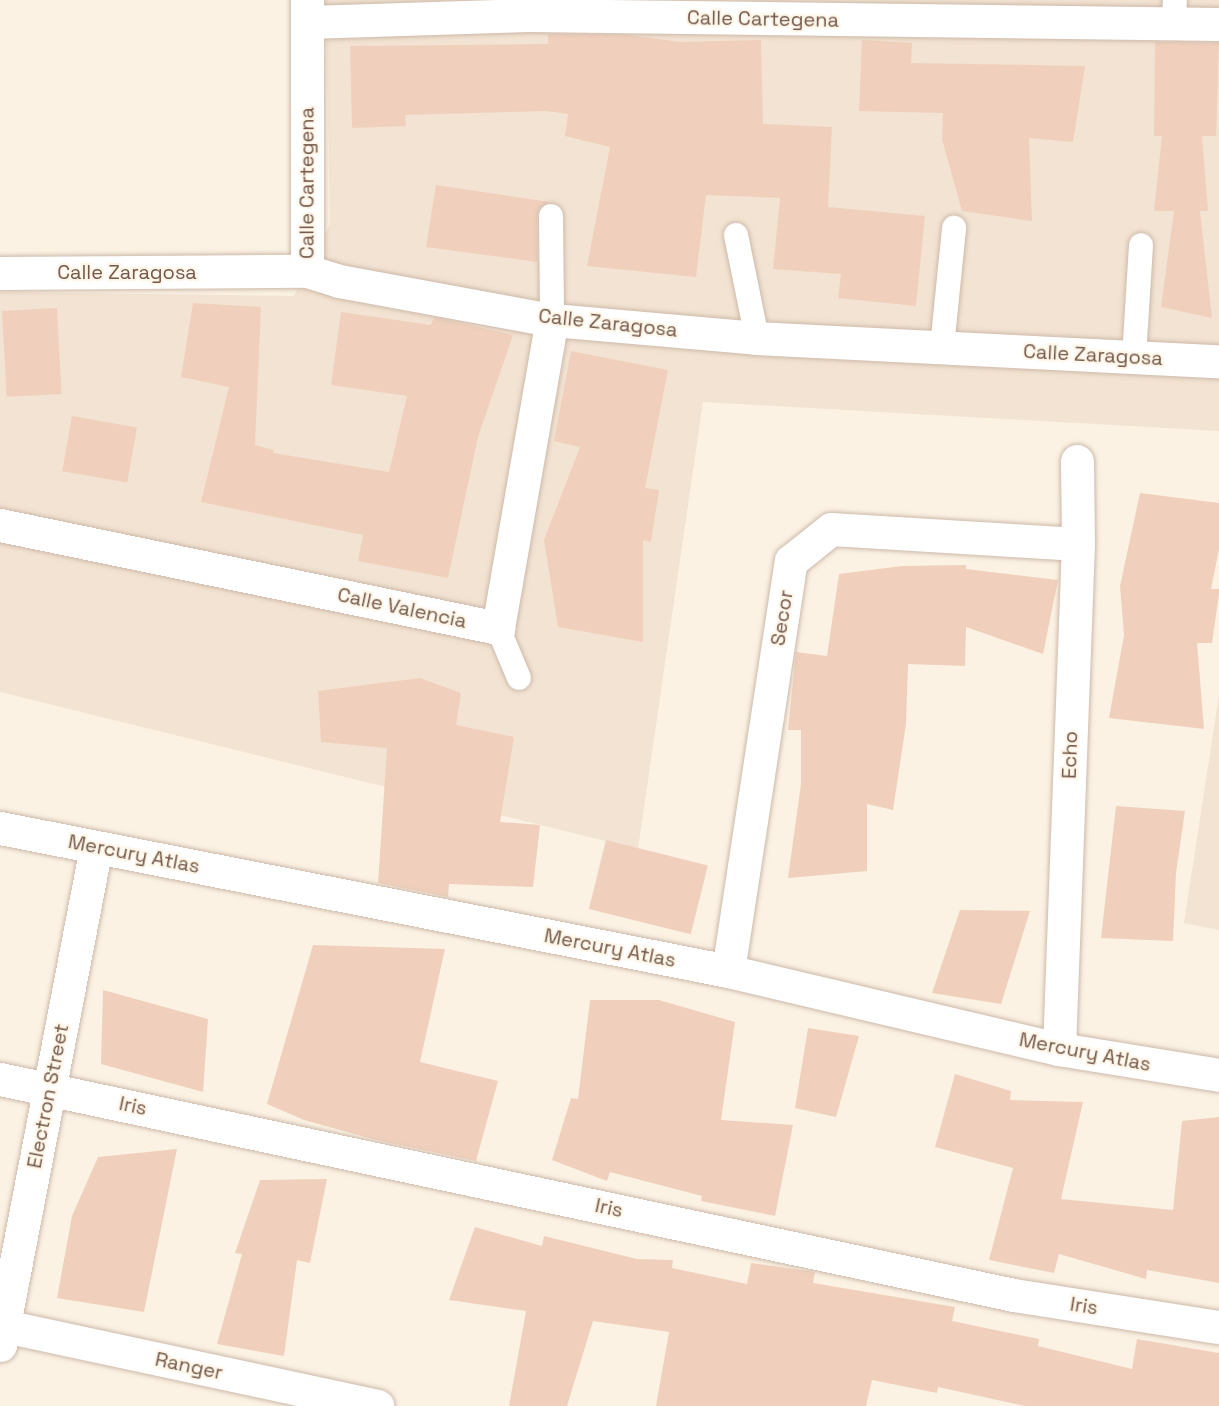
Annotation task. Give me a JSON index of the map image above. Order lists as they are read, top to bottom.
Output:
{
  "streets": {
    "street": [
      "Calle Cartegena",
      "Calle Zaragosa",
      "Calle Valencia",
      "Secor",
      "Echo",
      "Mercury Atlas",
      "Electron Street",
      "Iris",
      "Ranger"
    ]
  },
  "crossings": [
    ["Calle Cartegena", "Calle Zaragosa"],
    ["Secor", "Echo"],
    ["Secor", "Mercury Atlas"],
    ["Echo", "Mercury Atlas"],
    ["Mercury Atlas", "Electron Street"],
    ["Electron Street", "Iris"],
    ["Electron Street", "Ranger"]
  ]
}
